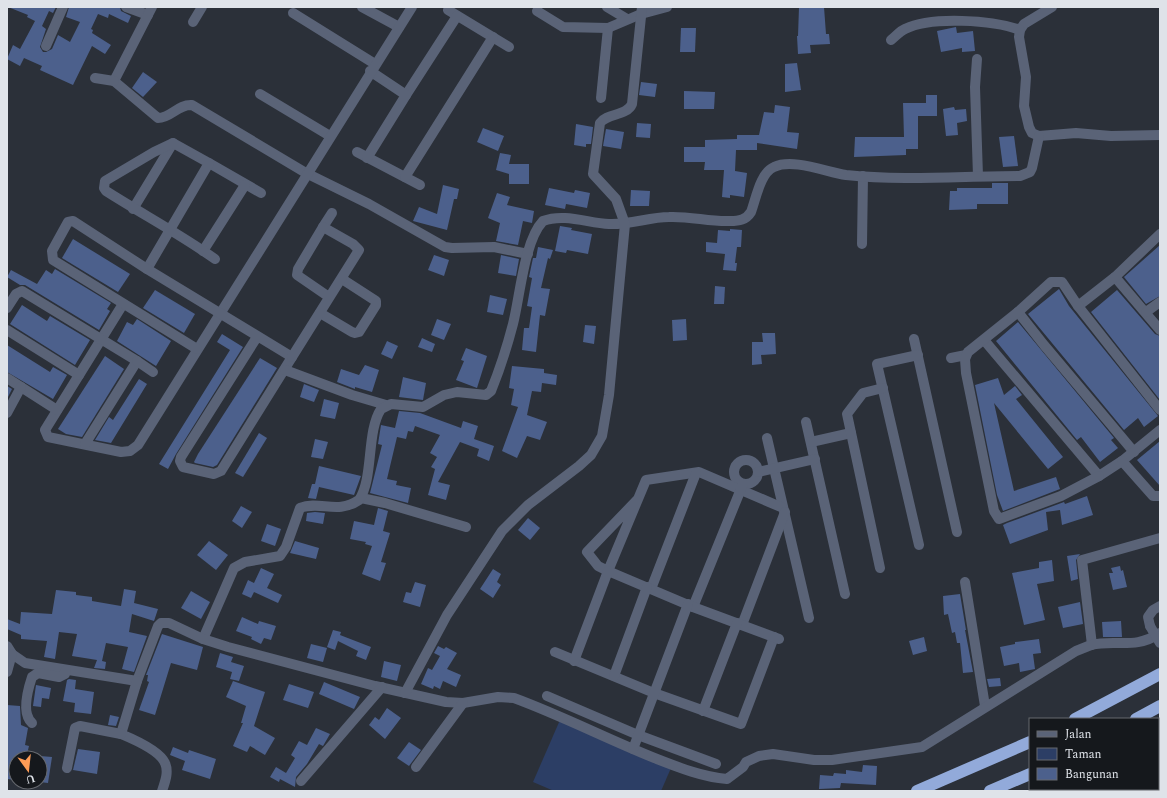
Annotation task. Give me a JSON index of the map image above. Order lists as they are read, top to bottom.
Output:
{
  "legend": ["Jalan", "Taman", "Bangunan"],
  "north": "bottom"
}
